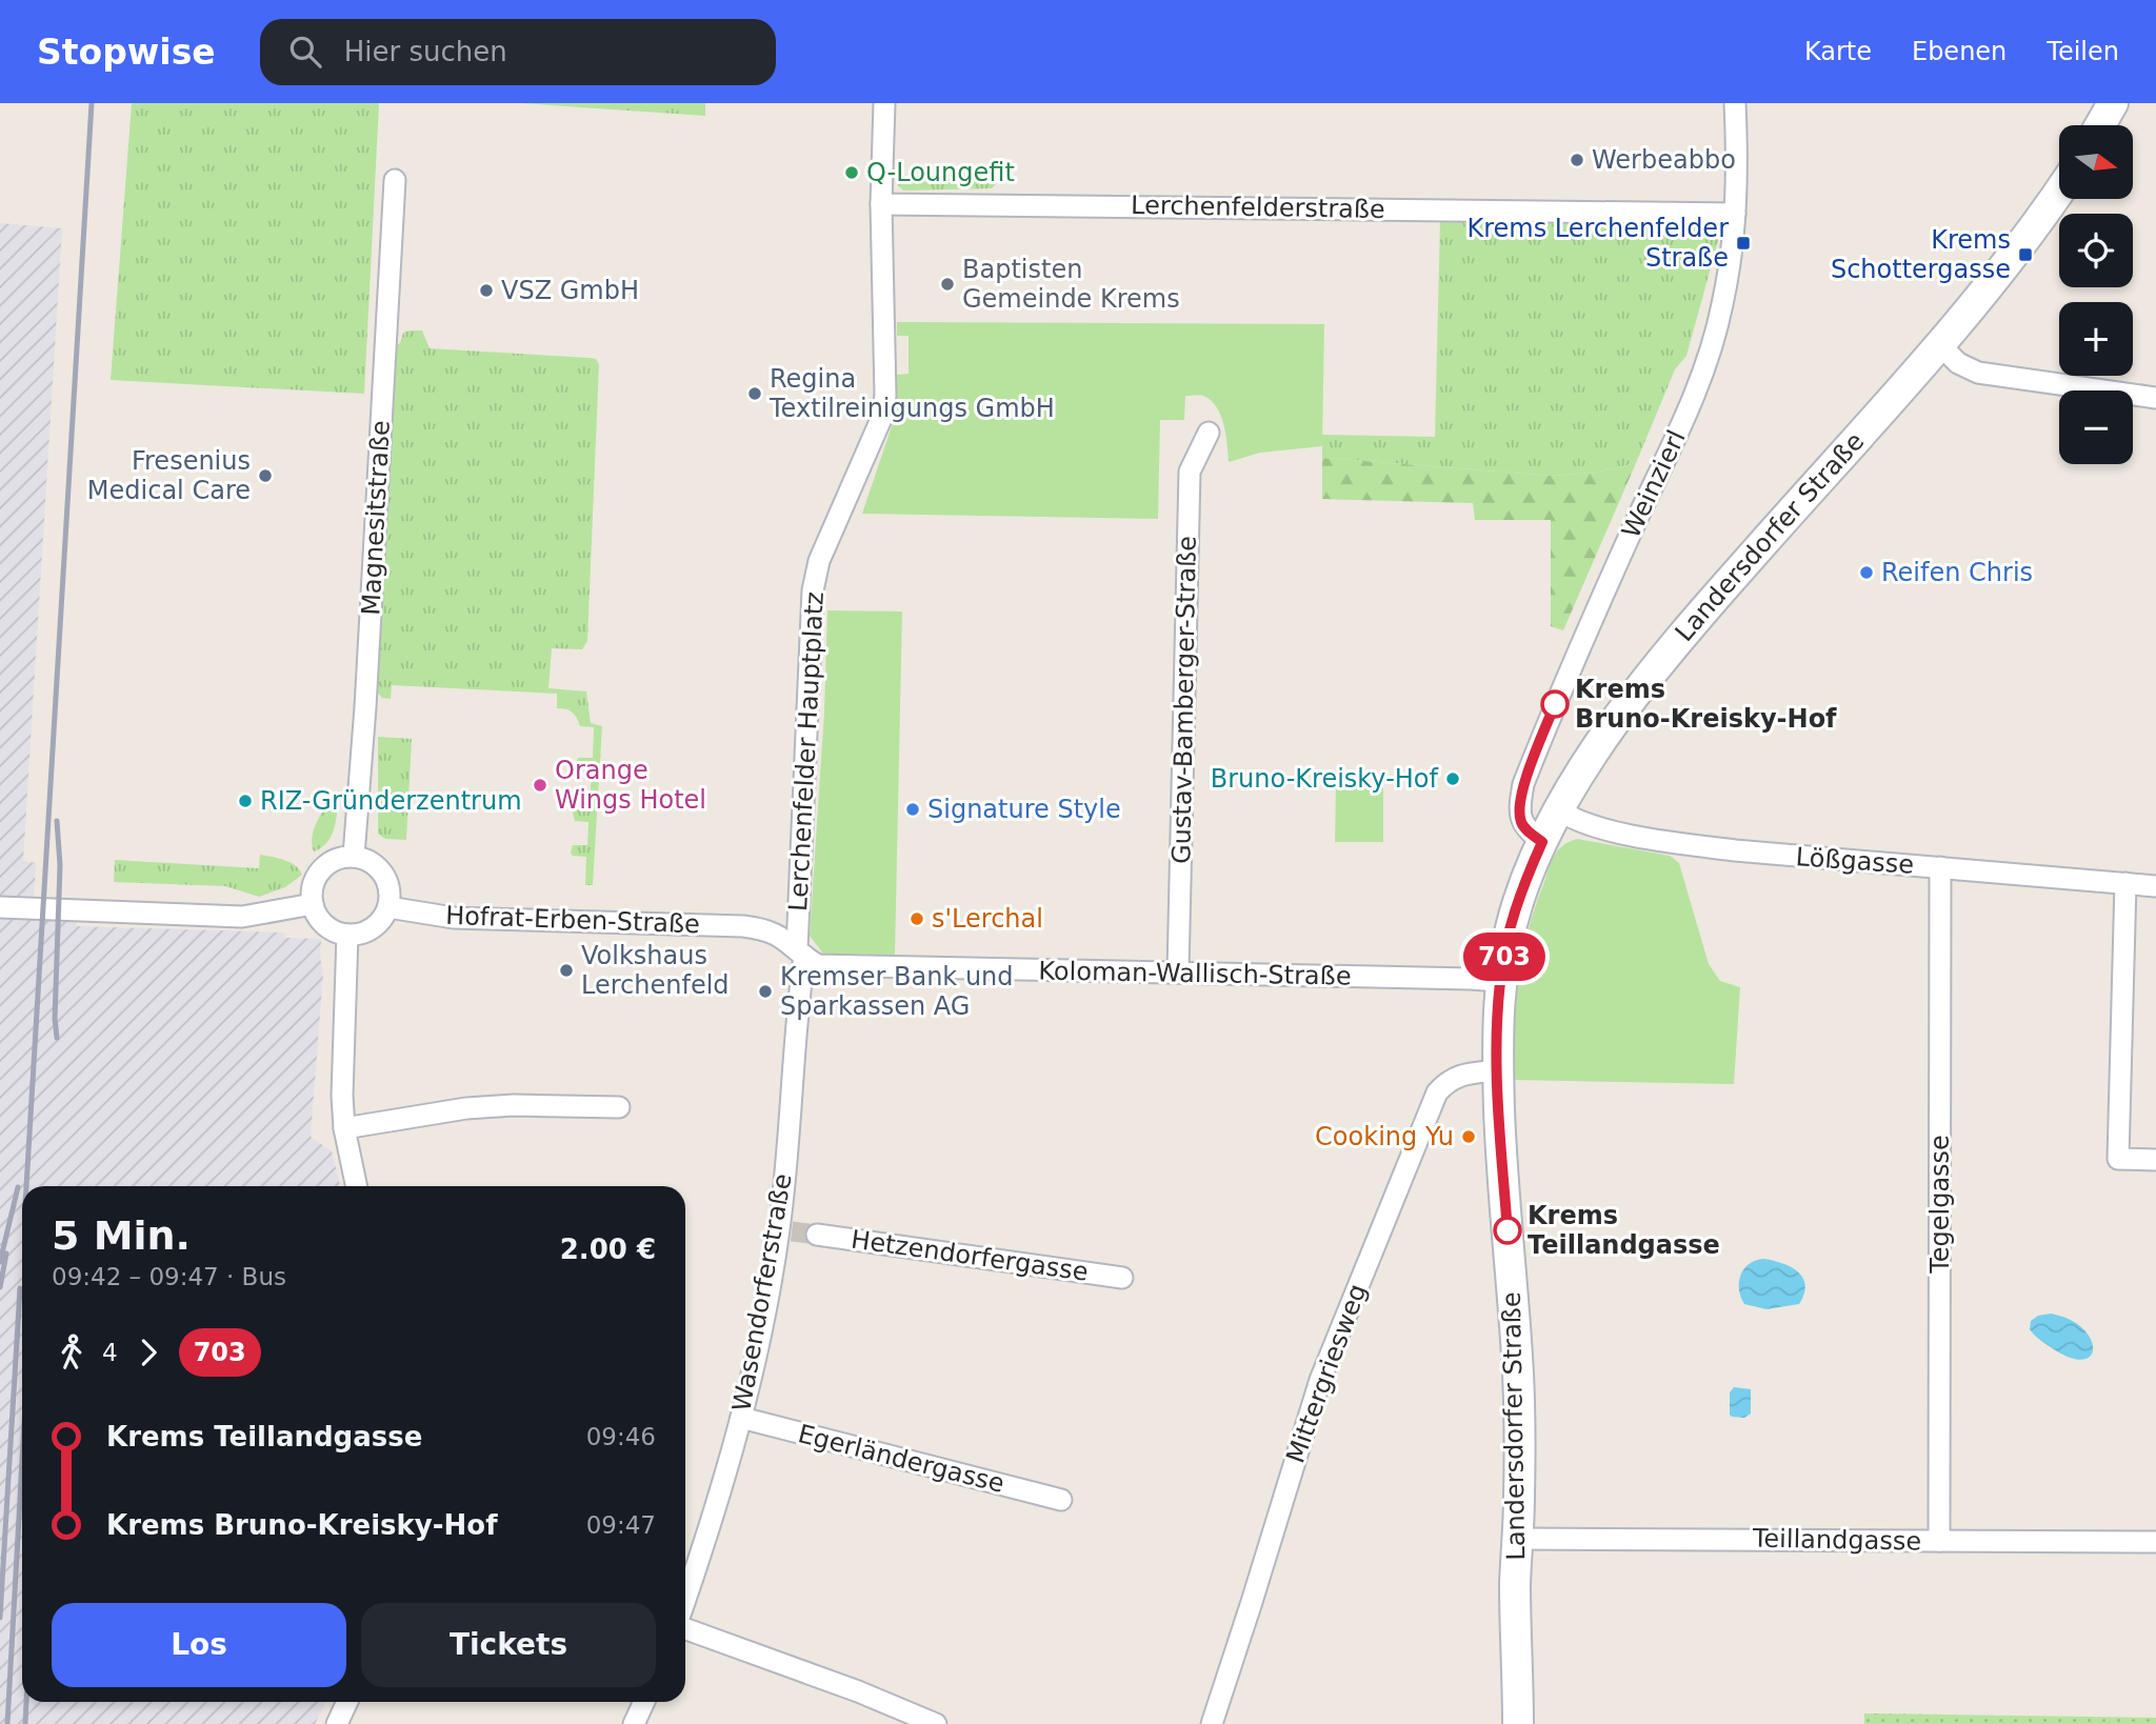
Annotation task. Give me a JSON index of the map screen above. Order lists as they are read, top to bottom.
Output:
{
  "streets": {
    "main road": ["Landersdorfer Straße"],
    "street": [
      "Lerchenfelderstraße",
      "Weinzierl",
      "Magnesitstraße",
      "Gustav-Bamberger-Straße",
      "Lerchenfelder Hauptplatz",
      "Lößgasse",
      "Hofrat-Erben-Straße",
      "Koloman-Wallisch-Straße",
      "Tegelgasse",
      "Hetzendorfergasse",
      "Wasendorferstraße",
      "Mittergriesweg",
      "Egerländergasse",
      "Teillandgasse"
    ]
  },
  "crossings": [
    ["Lerchenfelderstraße", "Weinzierl"],
    ["Lerchenfelderstraße", "Lerchenfelder Hauptplatz"],
    ["Weinzierl", "Landersdorfer Straße"],
    ["Magnesitstraße", "Hofrat-Erben-Straße"],
    ["Landersdorfer Straße", "Lößgasse"],
    ["Landersdorfer Straße", "Koloman-Wallisch-Straße"],
    ["Landersdorfer Straße", "Mittergriesweg"],
    ["Landersdorfer Straße", "Teillandgasse"],
    ["Gustav-Bamberger-Straße", "Koloman-Wallisch-Straße"],
    ["Lerchenfelder Hauptplatz", "Hofrat-Erben-Straße"],
    ["Lerchenfelder Hauptplatz", "Koloman-Wallisch-Straße"],
    ["Lerchenfelder Hauptplatz", "Wasendorferstraße"],
    ["Lößgasse", "Tegelgasse"],
    ["Hofrat-Erben-Straße", "Koloman-Wallisch-Straße"],
    ["Hofrat-Erben-Straße", "Wasendorferstraße"],
    ["Koloman-Wallisch-Straße", "Wasendorferstraße"],
    ["Tegelgasse", "Teillandgasse"],
    ["Wasendorferstraße", "Egerländergasse"]
  ],
  "places": {
    "other": [
      "Werbeabbo",
      "Q-Loungefit",
      "Baptisten Gemeinde Krems",
      "VSZ GmbH",
      "Regina Textilreinigungs GmbH",
      "Fresenius Medical Care",
      "Reifen Chris",
      "Krems Bruno-Kreisky-Hof",
      "Bruno-Kreisky-Hof",
      "Orange Wings Hotel",
      "RIZ-Gründerzentrum",
      "Signature Style",
      "s'Lerchal",
      "Volkshaus Lerchenfeld",
      "Kremser Bank und Sparkassen AG",
      "Cooking Yu",
      "Krems Teillandgasse"
    ],
    "transit": ["Krems Lerchenfelder Straße", "Krems Schottergasse"]
  },
  "lines": ["bus line 703"],
  "north": "right",
  "page": {
    "header": "Stopwise",
    "search": "Hier suchen",
    "nav": ["Karte", "Ebenen", "Teilen"],
    "on_map": "703",
    "map_buttons": ["+", "−"],
    "heading": ["5 Min.", "09:42 – 09:47 · Bus", "2.00 €"],
    "legs": ["4", "703"],
    "list": [
      {
        "name": "Krems Teillandgasse",
        "value": "09:46"
      },
      {
        "name": "Krems Bruno-Kreisky-Hof",
        "value": "09:47"
      }
    ],
    "buttons": ["Los", "Tickets"]
  }
}
